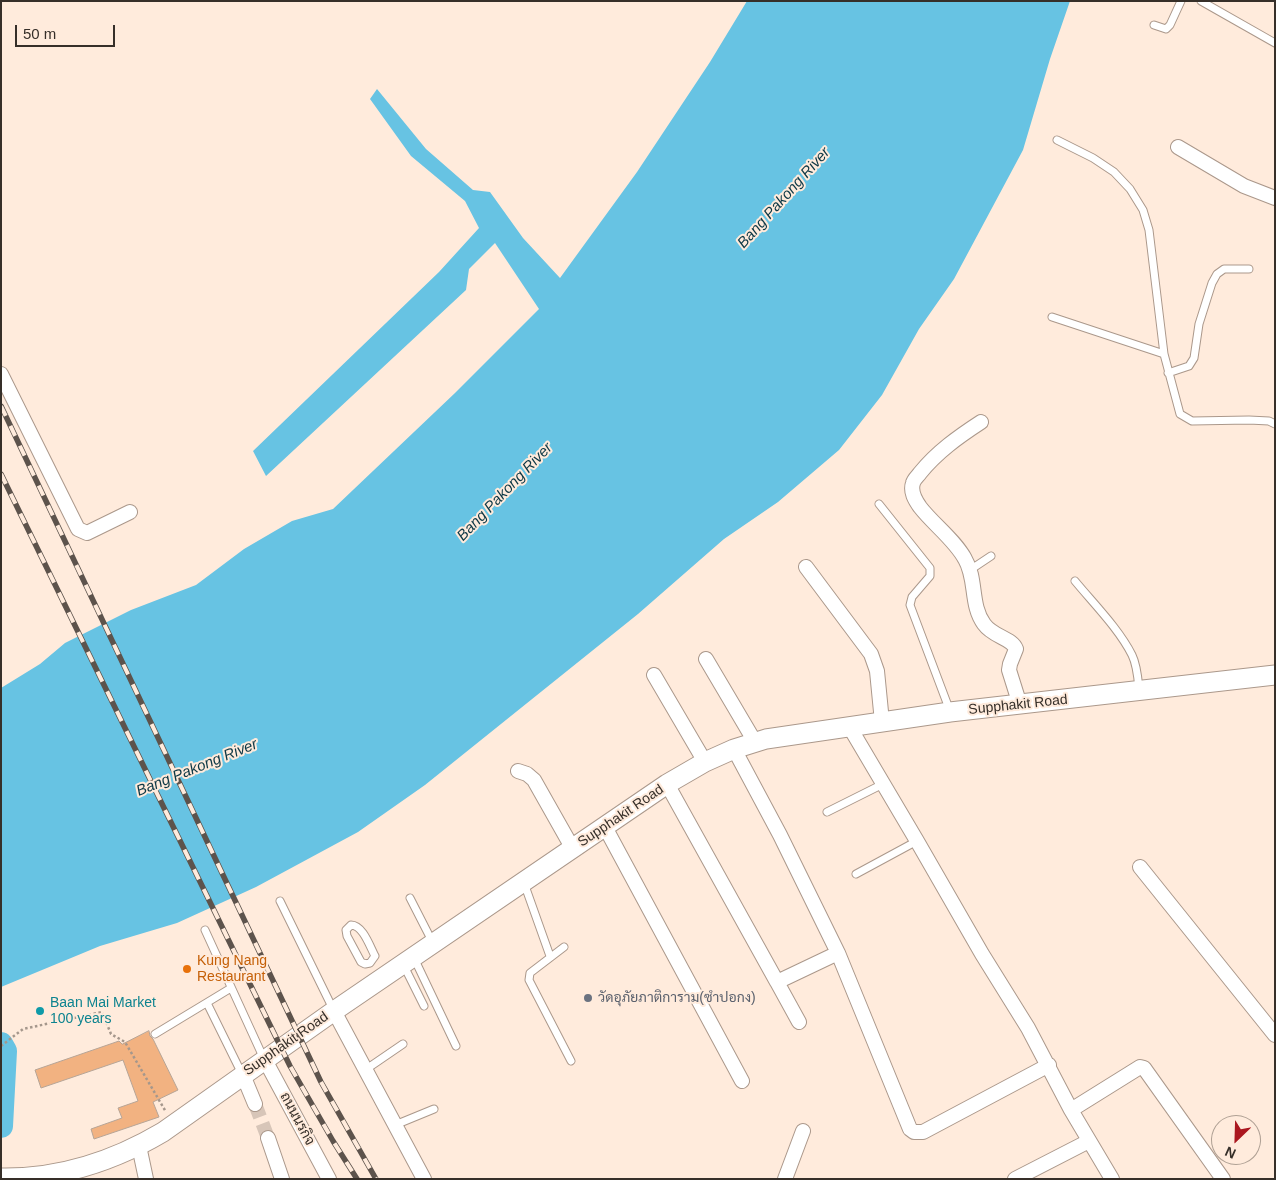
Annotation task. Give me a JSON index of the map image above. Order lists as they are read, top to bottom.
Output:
{
  "streets": {
    "main road": ["Supphakit Road"],
    "street": ["ถนนนรกิจ"]
  },
  "crossings": [
    ["Supphakit Road", "ถนนนรกิจ"]
  ],
  "water": ["Bang Pakong River"],
  "places": ["Kung Nang Restaurant", "วัดอุภัยภาติการาม(ซำปอกง)", "Baan Mai Market 100 years"],
  "scale_bar": "50 m",
  "north": "bottom left"
}
